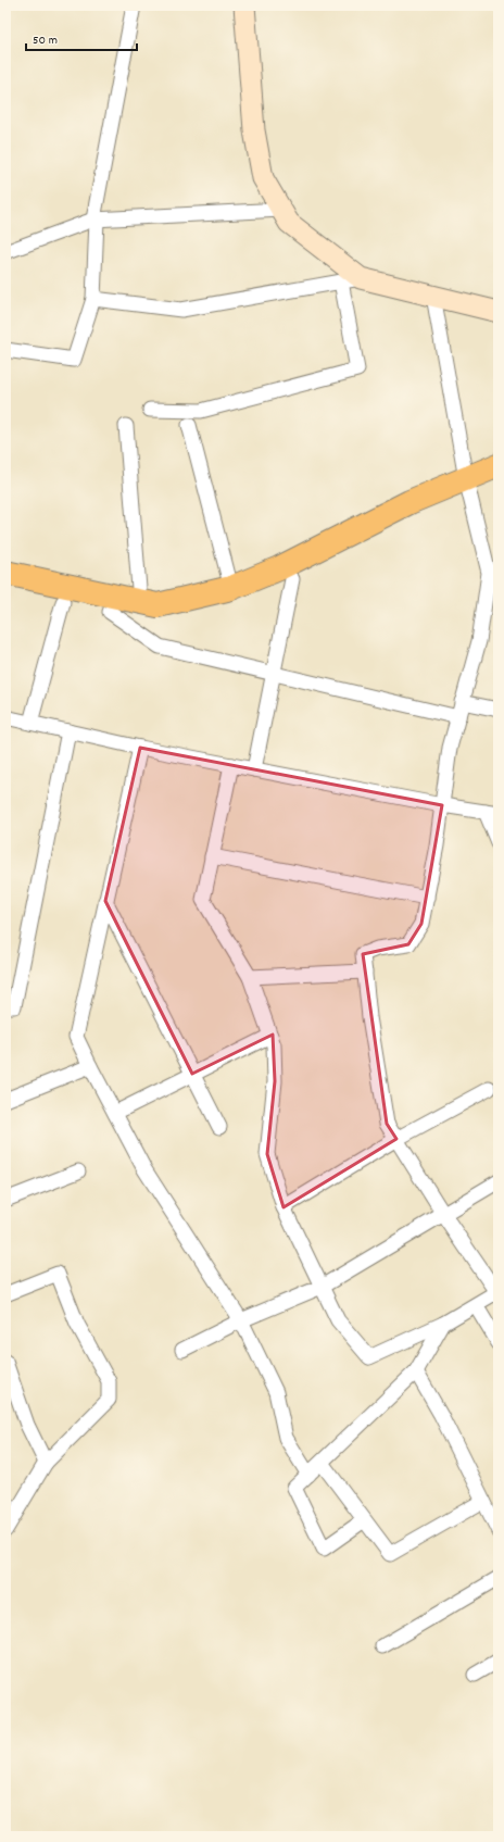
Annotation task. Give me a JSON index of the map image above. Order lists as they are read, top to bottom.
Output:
{
  "scale_bar": "50 m"
}
